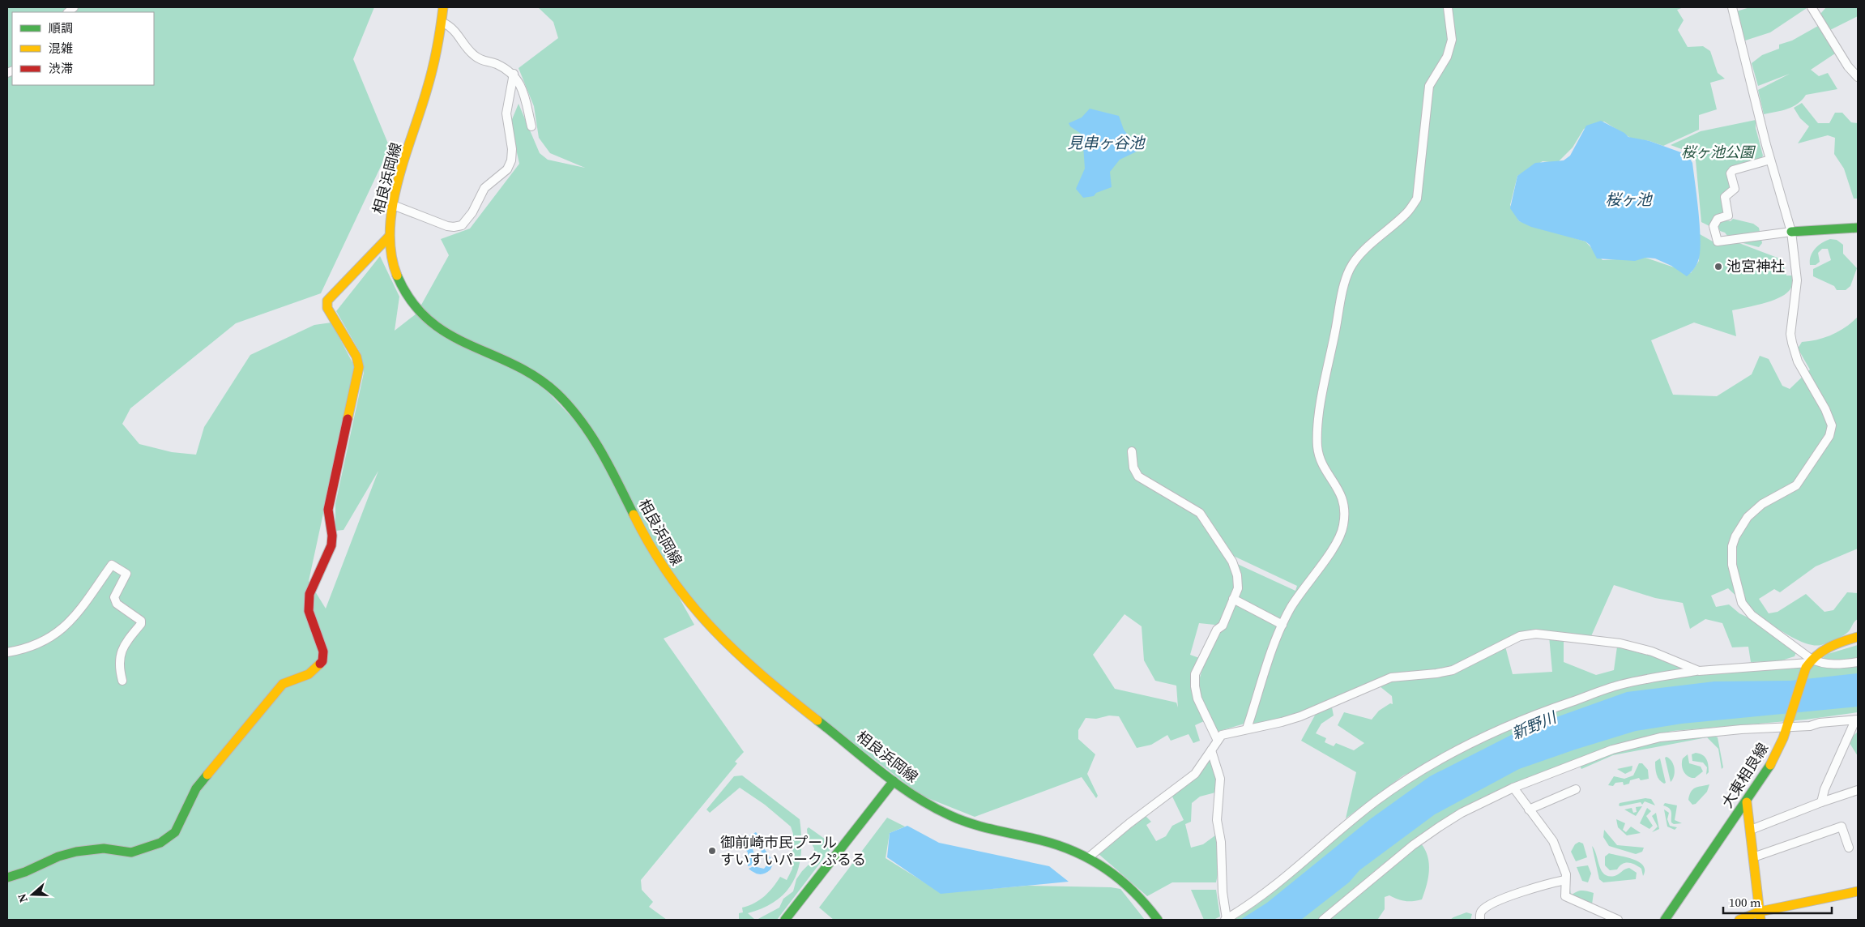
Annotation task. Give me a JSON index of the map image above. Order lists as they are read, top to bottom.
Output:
{
  "streets": {
    "main road": ["相良浜岡線", "大東相良線"]
  },
  "water": ["見串ヶ谷池", "桜ヶ池", "新野川"],
  "parks": ["桜ヶ池公園"],
  "places": ["池宮神社", "御前崎市民プール すいすいパークぷるる"],
  "legend": ["順調", "混雑", "渋滞"],
  "scale_bar": "100 m",
  "north": "left"
}
